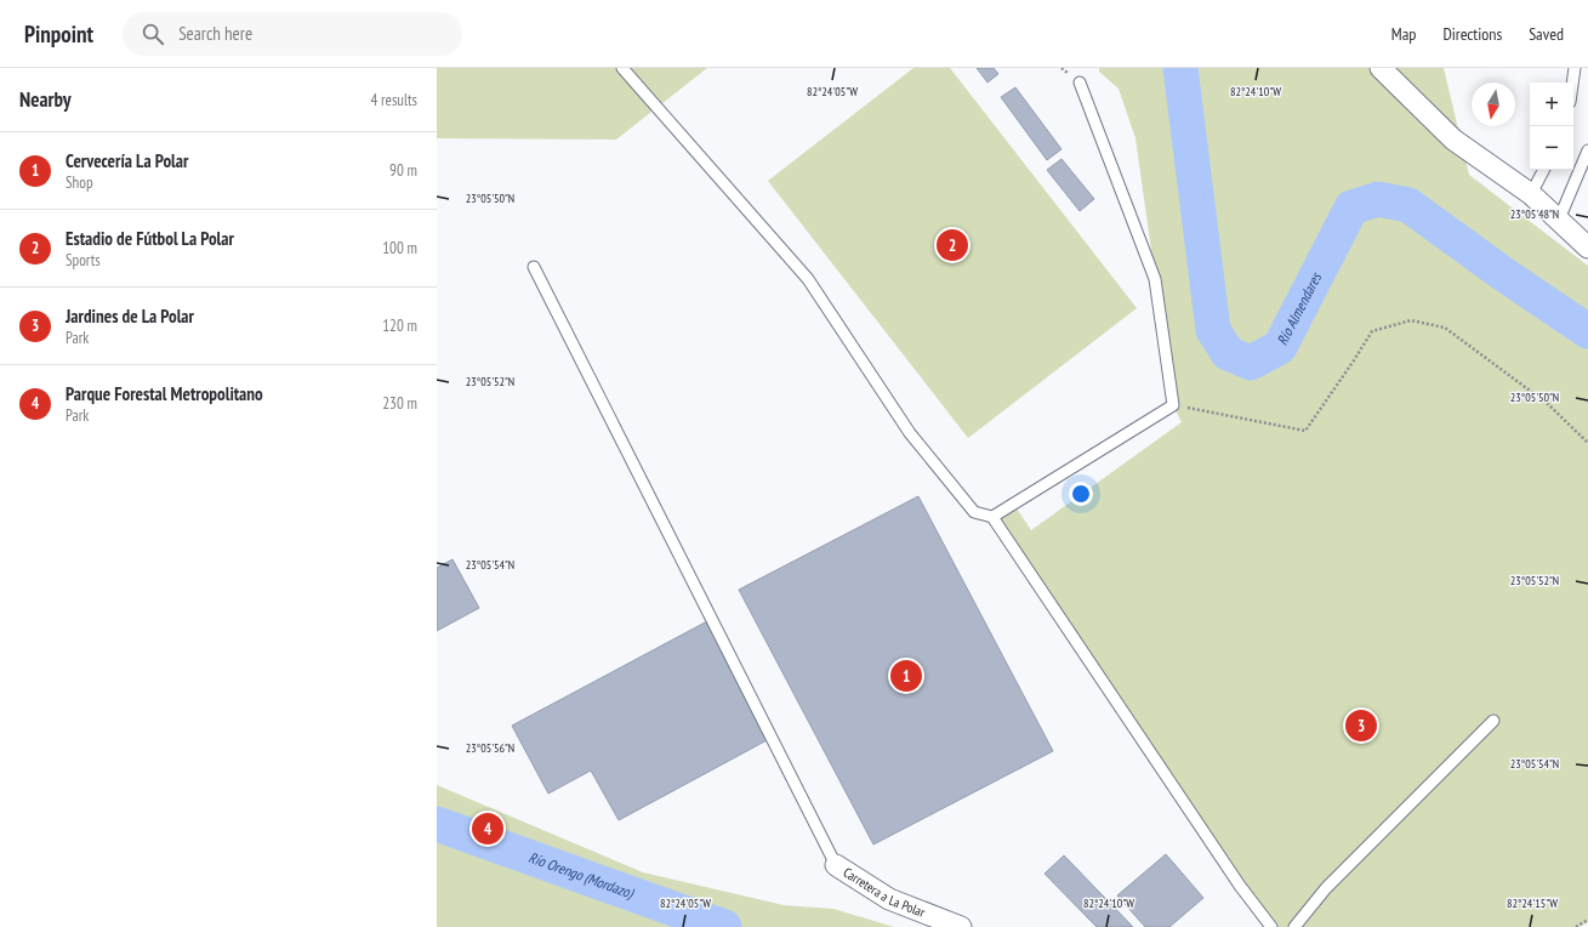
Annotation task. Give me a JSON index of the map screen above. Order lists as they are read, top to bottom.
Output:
{
  "streets": {
    "street": ["Carretera a La Polar"]
  },
  "water": ["Río Almendares", "Río Orengo (Mordazo)"],
  "north": "bottom",
  "page": {
    "header": "Pinpoint",
    "search": "Search here",
    "nav": ["Map", "Directions", "Saved"],
    "heading": ["Nearby", "4 results"],
    "map_buttons": ["+", "−"],
    "list": [
      {
        "mark": "1",
        "name": "Cervecería La Polar",
        "note": "Shop",
        "value": "90 m"
      },
      {
        "mark": "2",
        "name": "Estadio de Fútbol La Polar",
        "note": "Sports",
        "value": "100 m"
      },
      {
        "mark": "3",
        "name": "Jardines de La Polar",
        "note": "Park",
        "value": "120 m"
      },
      {
        "mark": "4",
        "name": "Parque Forestal Metropolitano",
        "note": "Park",
        "value": "230 m"
      }
    ],
    "pins": [
      "2",
      "1",
      "3",
      "4"
    ]
  },
  "coordinates": [
    "82°24'05\"W",
    "82°24'10\"W",
    "23°05'50\"N",
    "23°05'48\"N",
    "23°05'52\"N",
    "23°05'54\"N",
    "23°05'56\"N",
    "82°24'15\"W"
  ]
}
